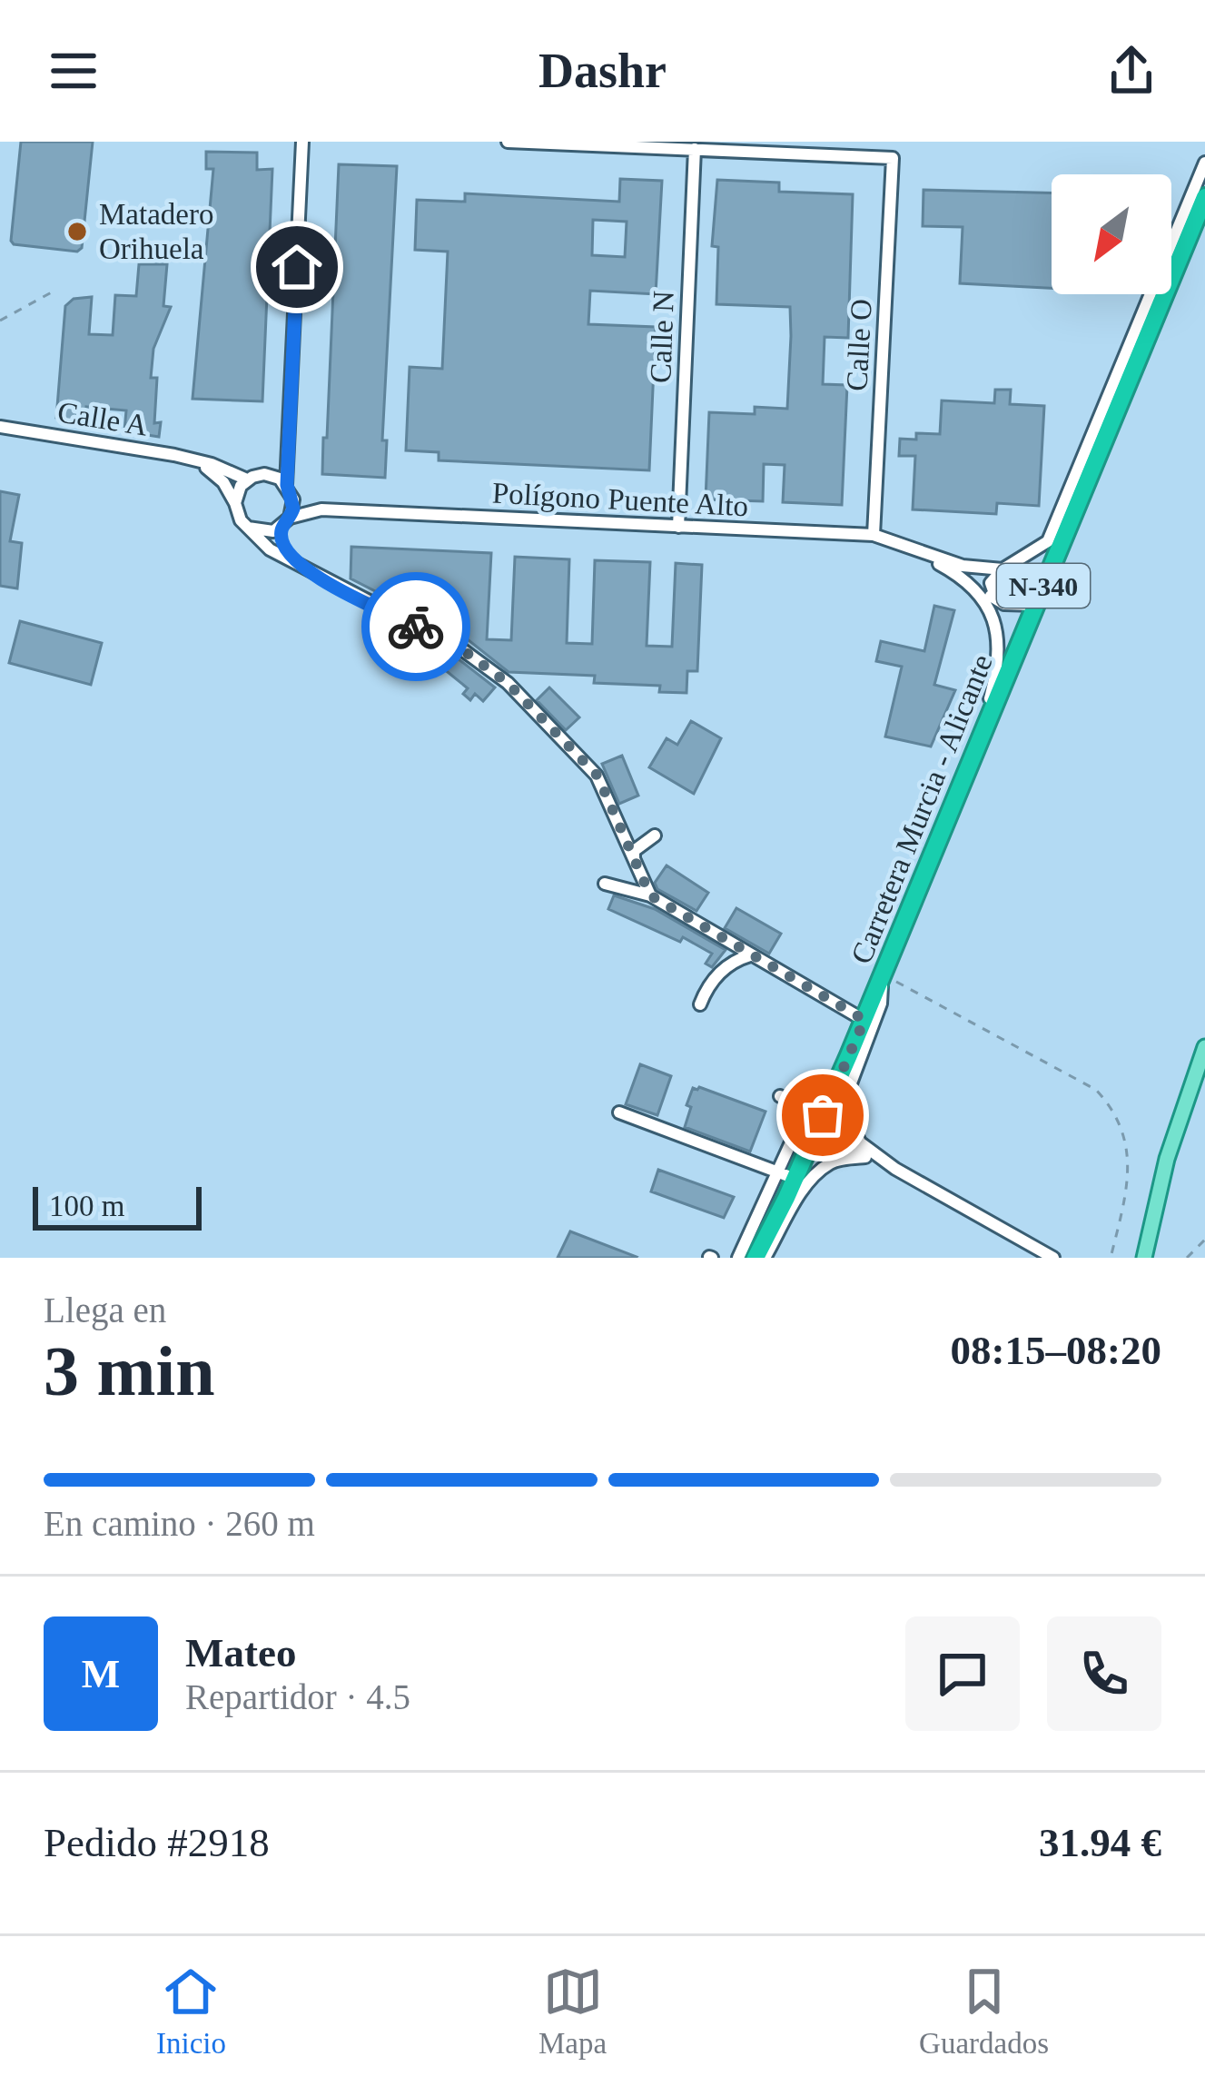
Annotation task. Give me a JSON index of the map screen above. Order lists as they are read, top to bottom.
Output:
{
  "streets": {
    "highway": ["N-340", "Carretera Murcia - Alicante"],
    "street": [
      "Calle N",
      "Calle O",
      "Calle A",
      "Polígono Puente Alto"
    ]
  },
  "crossings": [
    ["Calle N", "Calle O"],
    ["Calle N", "Polígono Puente Alto"],
    ["Calle O", "Polígono Puente Alto"],
    ["Calle A", "Polígono Puente Alto"]
  ],
  "places": ["Matadero Orihuela"],
  "scale_bar": "100 m",
  "north": "bottom left",
  "page": {
    "header": "Dashr",
    "scale": "100 m",
    "heading": ["3 min", "Llega en", "08:15–08:20"],
    "panel": [
      "Mateo",
      "Repartidor · 4.5",
      "Pedido #2918",
      "31.94 €"
    ],
    "bar": "En camino · 260 m",
    "round": "M",
    "tabs": ["Inicio", "Mapa", "Guardados"]
  }
}
